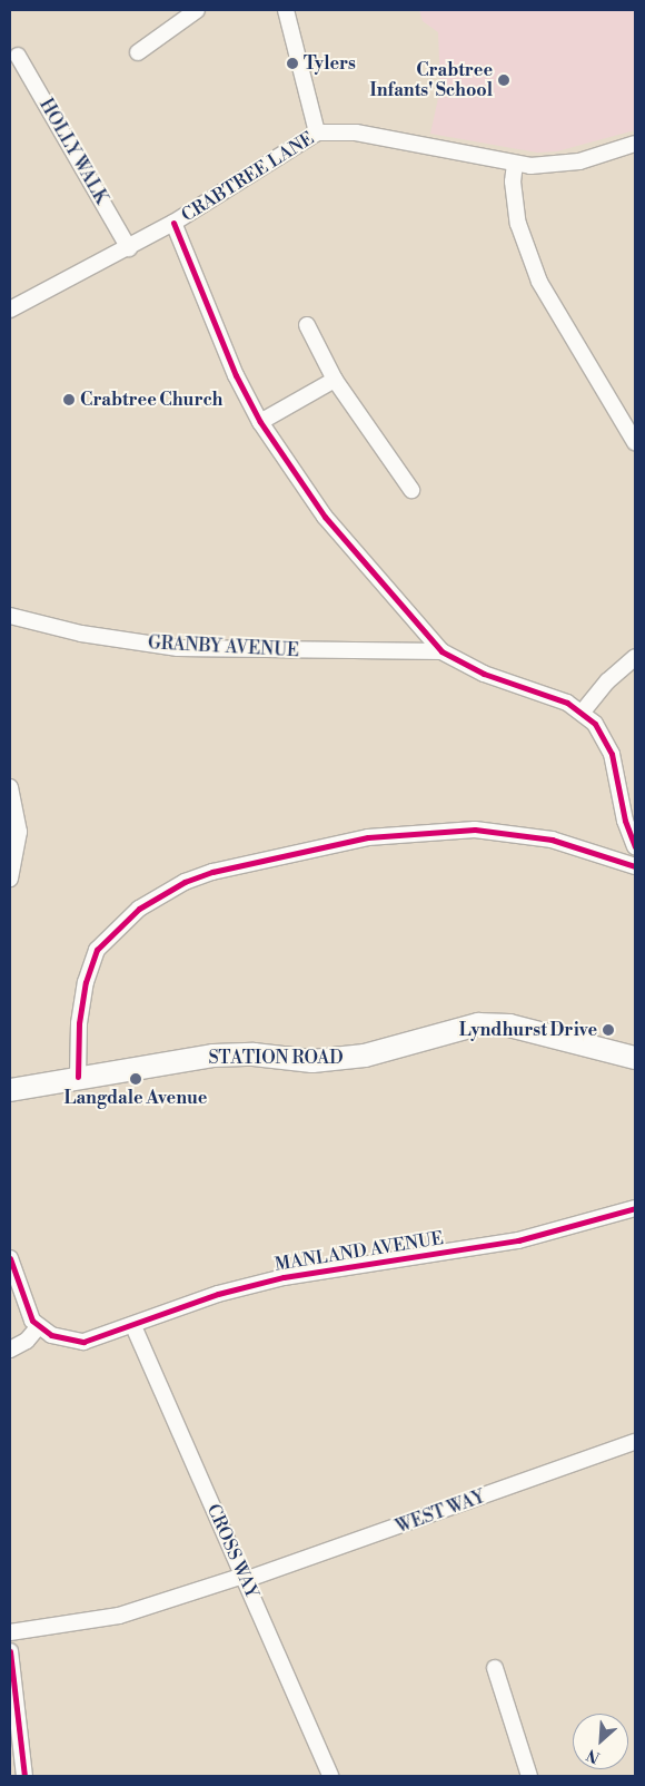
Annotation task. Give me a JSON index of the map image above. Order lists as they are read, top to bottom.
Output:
{
  "streets": {
    "main road": ["STATION ROAD"],
    "street": [
      "HOLLY WALK",
      "CRABTREE LANE",
      "GRANBY AVENUE",
      "MANLAND AVENUE",
      "WEST WAY",
      "CROSS WAY"
    ]
  },
  "crossings": [
    ["HOLLY WALK", "CRABTREE LANE"],
    ["MANLAND AVENUE", "CROSS WAY"],
    ["WEST WAY", "CROSS WAY"]
  ],
  "places": [
    "Tylers",
    "Crabtree Infants' School",
    "Crabtree Church",
    "Lyndhurst Drive",
    "Langdale Avenue"
  ],
  "north": "bottom left"
}
